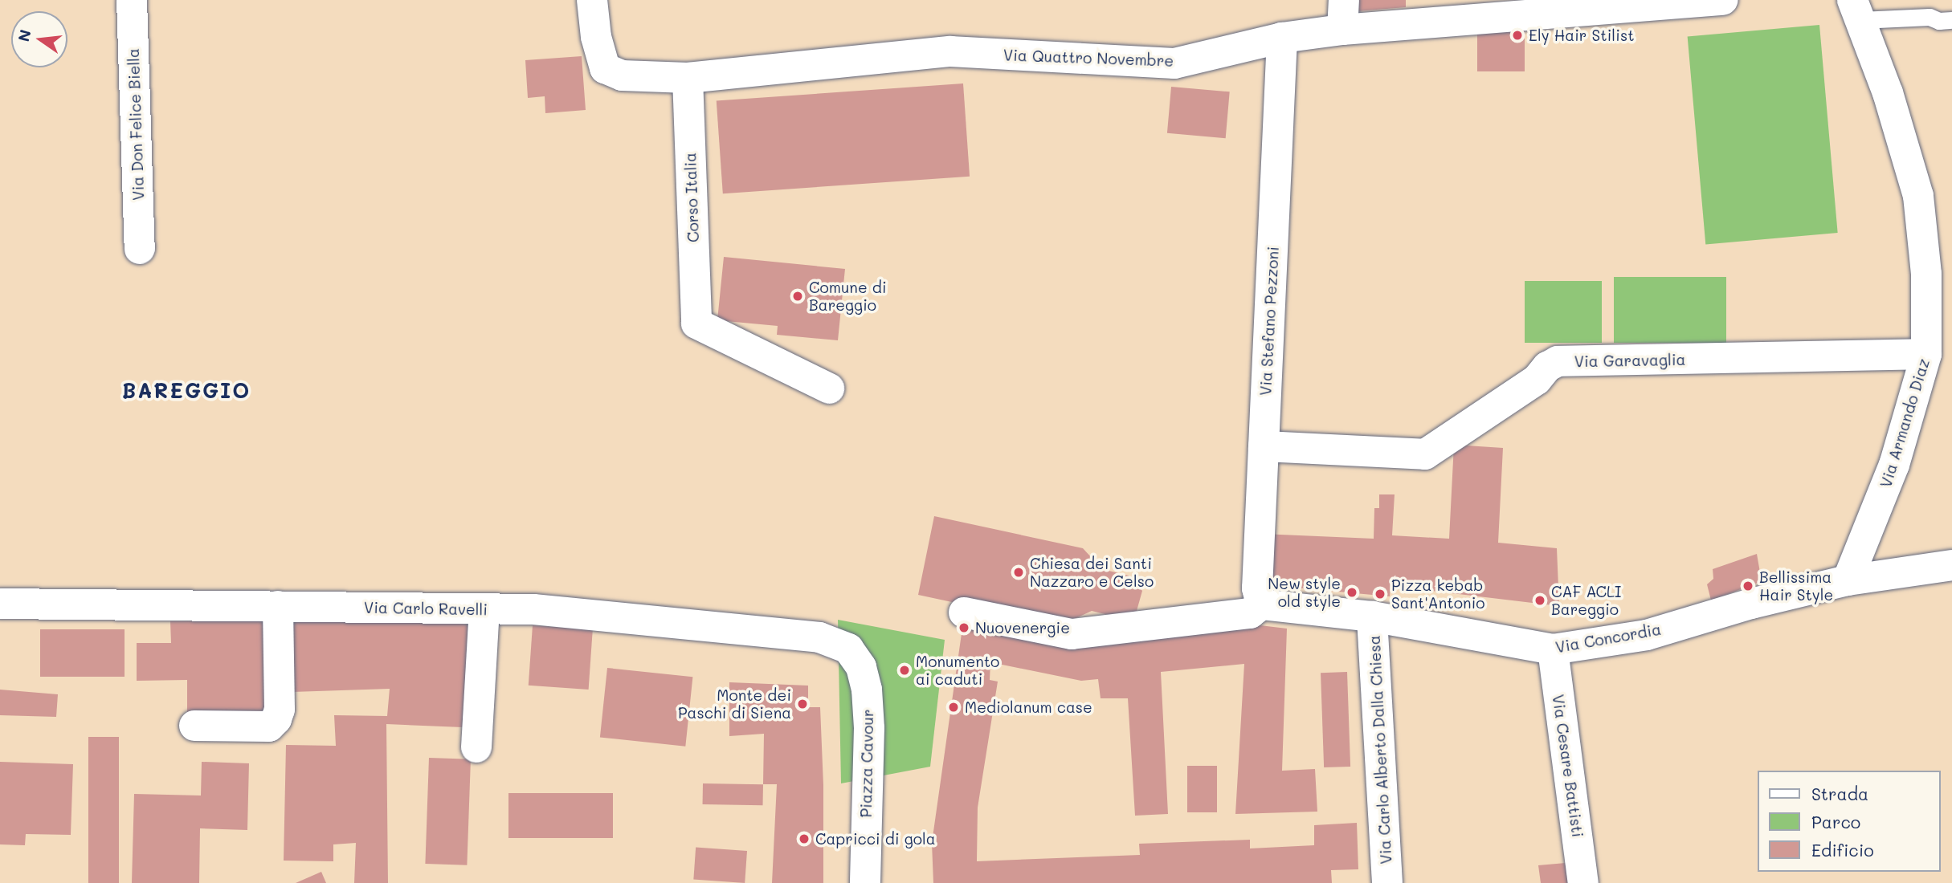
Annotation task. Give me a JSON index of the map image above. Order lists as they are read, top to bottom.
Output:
{
  "streets": {
    "street": [
      "Via Quattro Novembre",
      "Via Don Felice Biella",
      "Corso Italia",
      "Via Stefano Pezzoni",
      "Via Garavaglia",
      "Via Armando Diaz",
      "Via Carlo Ravelli",
      "Via Concordia",
      "Via Carlo Alberto Dalla Chiesa",
      "Piazza Cavour",
      "Via Cesare Battisti"
    ]
  },
  "crossings": [
    ["Via Quattro Novembre", "Corso Italia"],
    ["Via Quattro Novembre", "Via Stefano Pezzoni"],
    ["Via Stefano Pezzoni", "Via Garavaglia"],
    ["Via Stefano Pezzoni", "Via Concordia"],
    ["Via Garavaglia", "Via Armando Diaz"],
    ["Via Armando Diaz", "Via Concordia"],
    ["Via Carlo Ravelli", "Piazza Cavour"],
    ["Via Concordia", "Via Carlo Alberto Dalla Chiesa"],
    ["Via Concordia", "Via Cesare Battisti"]
  ],
  "districts": ["BAREGGIO"],
  "places": [
    "Ely Hair Stilist",
    "Comune di Bareggio",
    "Chiesa dei Santi Nazzaro e Celso",
    "Bellissima Hair Style",
    "New style old style",
    "Pizza kebab Sant'Antonio",
    "CAF ACLI Bareggio",
    "Nuovenergie",
    "Monumento ai caduti",
    "Monte dei Paschi di Siena",
    "Mediolanum case",
    "Capricci di gola"
  ],
  "legend": ["Strada", "Parco", "Edificio"],
  "north": "left"
}
